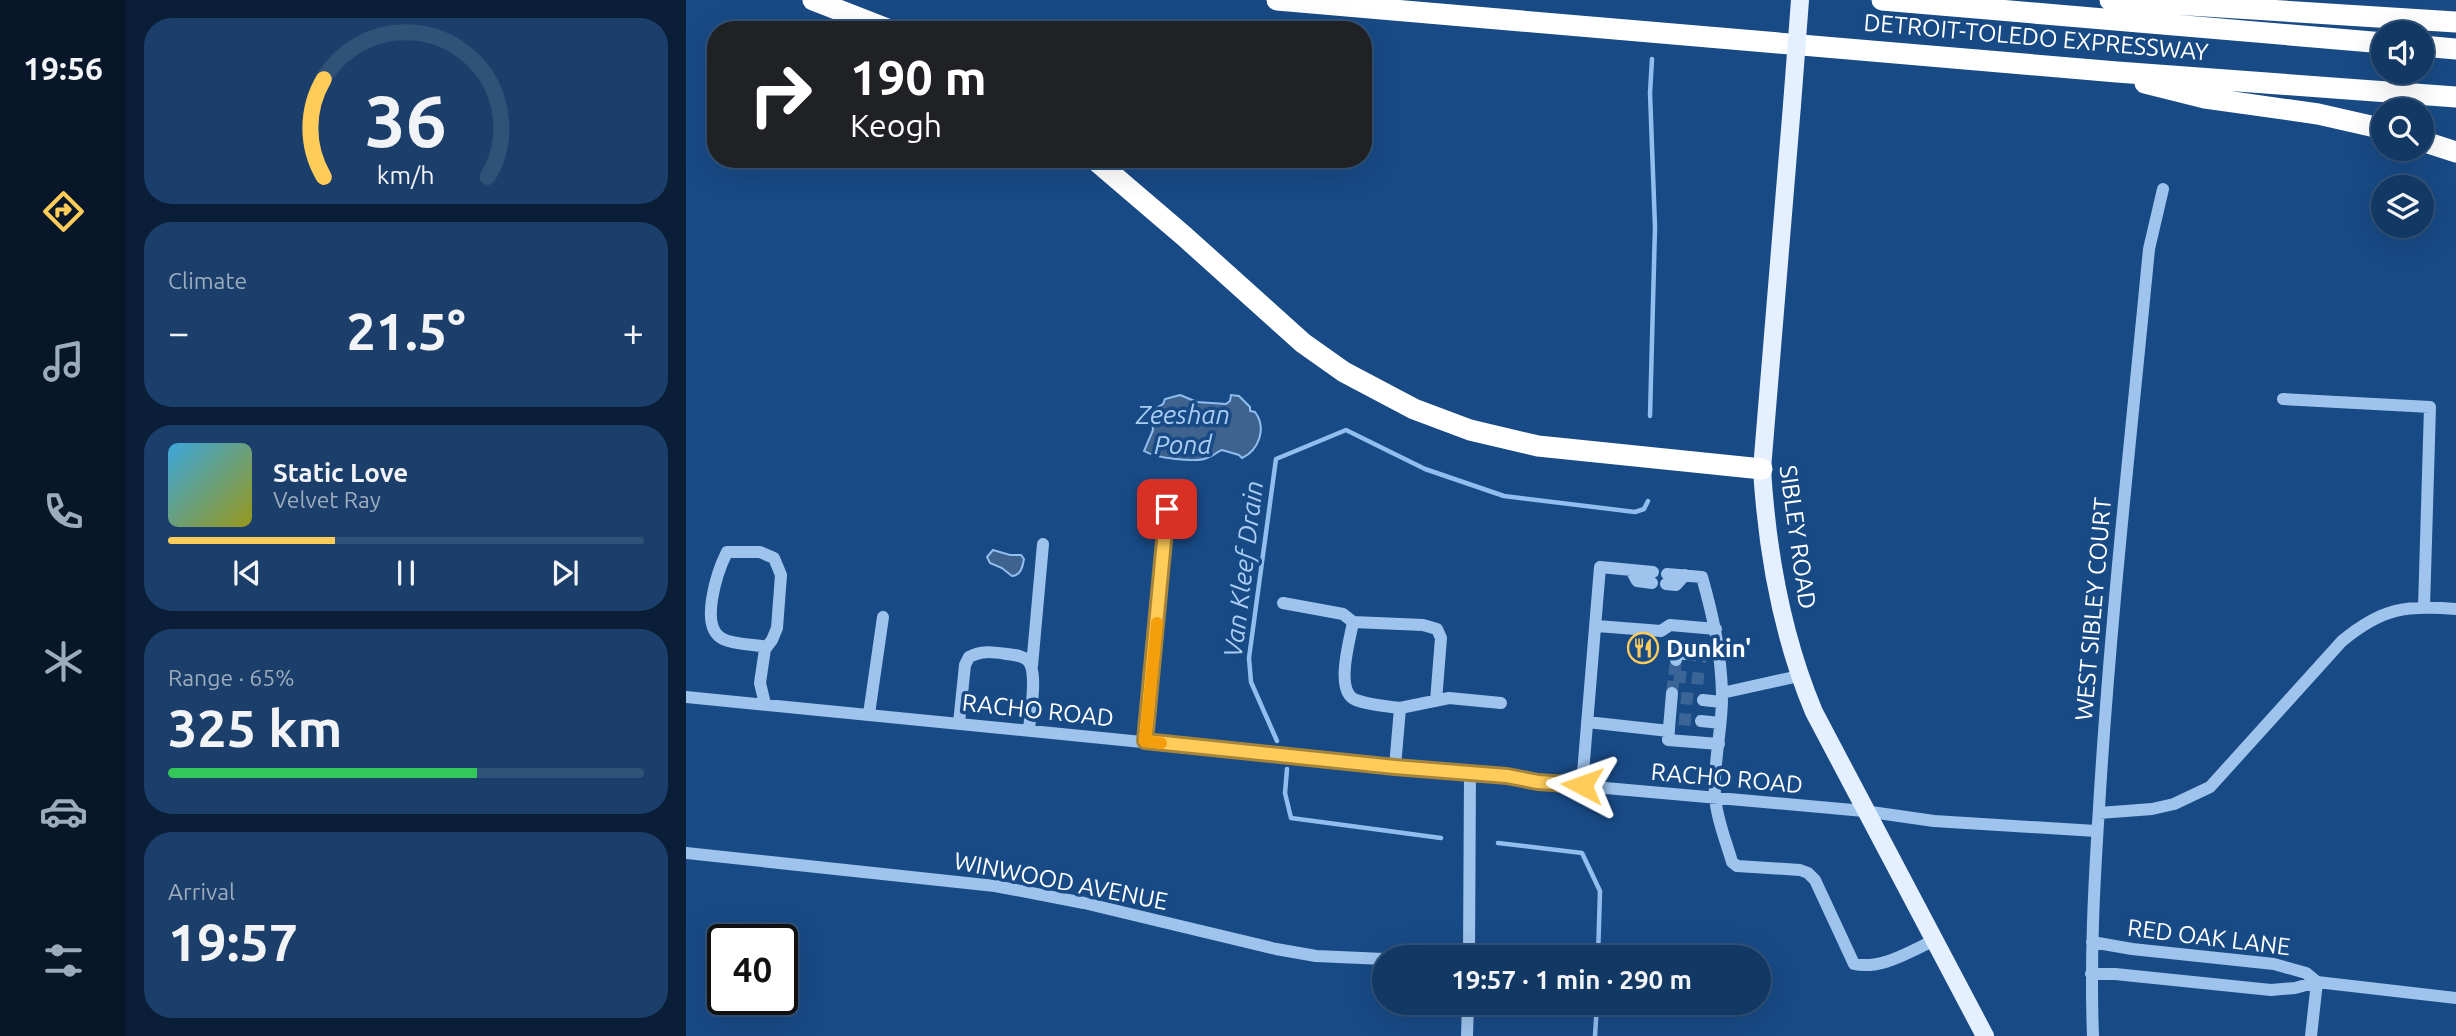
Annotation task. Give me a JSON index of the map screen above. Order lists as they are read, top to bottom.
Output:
{
  "streets": {
    "highway": ["DETROIT-TOLEDO EXPRESSWAY"],
    "main road": ["SIBLEY ROAD"],
    "street": [
      "WEST SIBLEY COURT",
      "RACHO ROAD",
      "WINWOOD AVENUE",
      "RED OAK LANE"
    ]
  },
  "crossings": [
    ["SIBLEY ROAD", "RACHO ROAD"],
    ["WEST SIBLEY COURT", "RACHO ROAD"],
    ["WEST SIBLEY COURT", "RED OAK LANE"]
  ],
  "water": ["Zeeshan Pond", "Van Kleef Drain"],
  "places": {
    "restaurant": ["Dunkin'"]
  },
  "page": {
    "tabs": "19:56",
    "turn": ["190 m", "Keogh"],
    "tile": [
      "Climate",
      ["Range · 65%", "325 km"],
      ["Arrival", "19:57"]
    ],
    "heat": ["−", "21.5°", "+"],
    "song": ["Static Love", "Velvet Ray"],
    "limit": "40",
    "trip": "19:57 · 1 min · 290 m",
    "gauge": ["36", "km/h"]
  }
}
